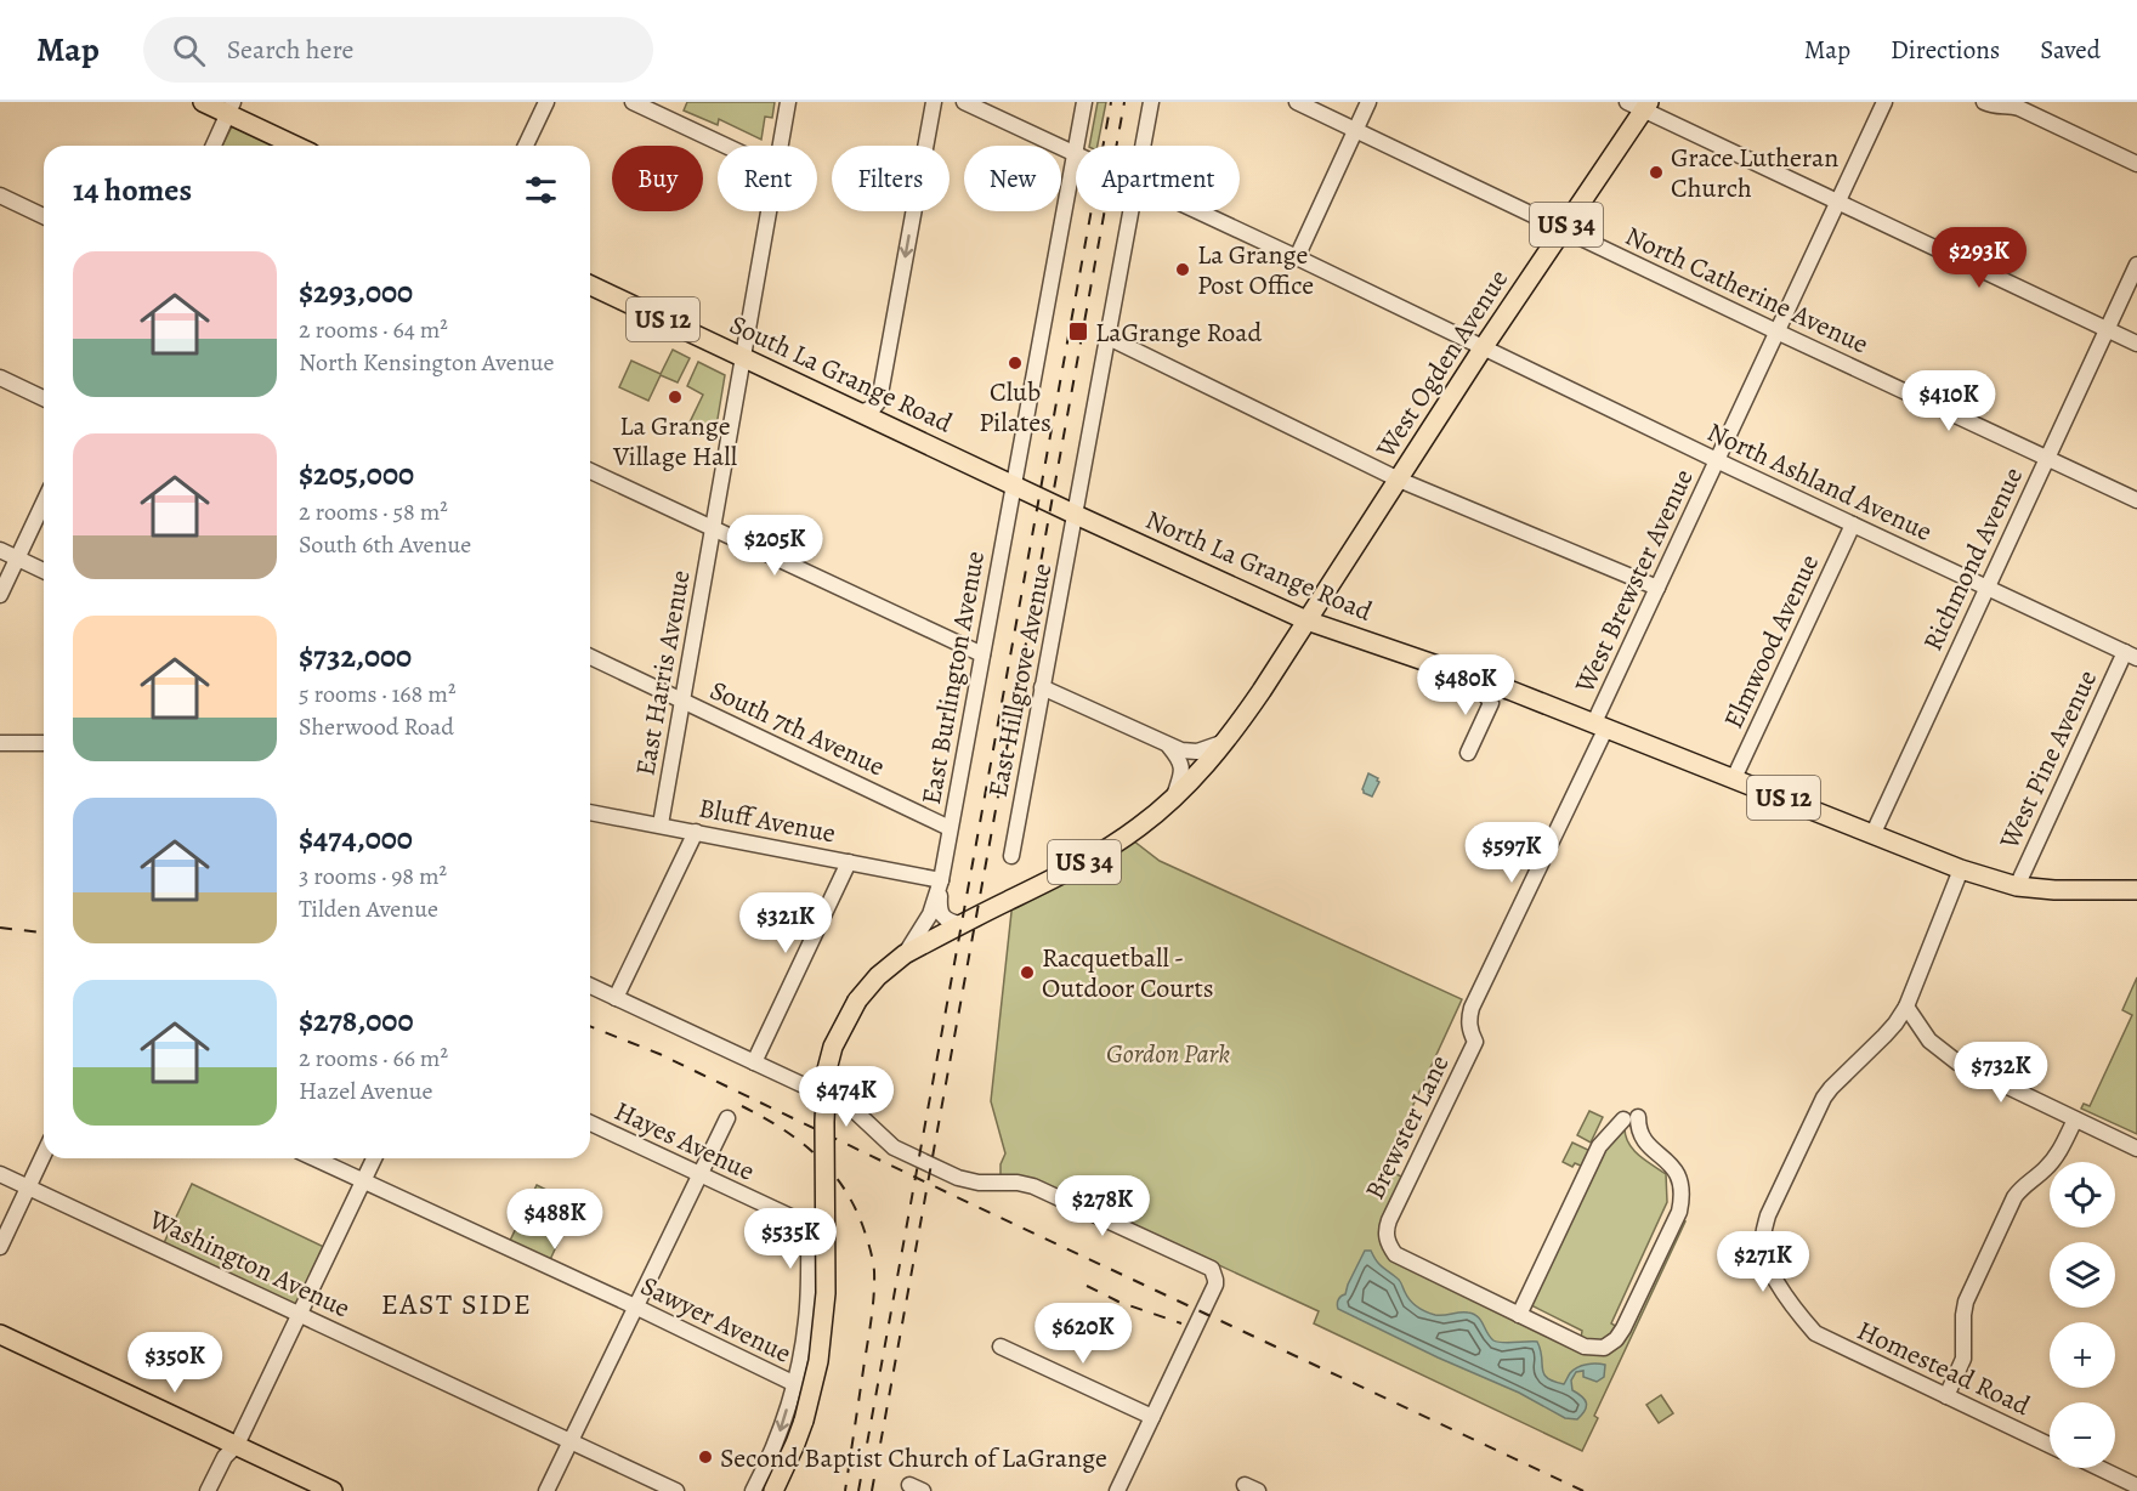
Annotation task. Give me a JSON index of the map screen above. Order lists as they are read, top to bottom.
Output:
{
  "streets": {
    "main road": [
      "US 34",
      "US 12",
      "West Ogden Avenue",
      "South La Grange Road",
      "North La Grange Road"
    ],
    "street": [
      "North Catherine Avenue",
      "North Ashland Avenue",
      "Richmond Avenue",
      "West Brewster Avenue",
      "Elmwood Avenue",
      "East Harris Avenue",
      "East Burlington Avenue",
      "East Hillgrove Avenue",
      "South 7th Avenue",
      "West Pine Avenue",
      "Bluff Avenue",
      "Brewster Lane",
      "Hayes Avenue",
      "Washington Avenue",
      "Sawyer Avenue",
      "Homestead Road"
    ]
  },
  "crossings": [
    ["US 34", "West Ogden Avenue"],
    ["US 34", "North La Grange Road"],
    ["US 34", "East Burlington Avenue"],
    ["North Catherine Avenue", "West Ogden Avenue"],
    ["North Catherine Avenue", "Richmond Avenue"],
    ["North Catherine Avenue", "West Brewster Avenue"],
    ["US 12", "Richmond Avenue"],
    ["US 12", "North La Grange Road"],
    ["US 12", "West Brewster Avenue"],
    ["US 12", "Elmwood Avenue"],
    ["US 12", "West Pine Avenue"],
    ["US 12", "Brewster Lane"],
    ["US 12", "Homestead Road"],
    ["West Ogden Avenue", "North Ashland Avenue"],
    ["West Ogden Avenue", "North La Grange Road"],
    ["South La Grange Road", "North La Grange Road"],
    ["South La Grange Road", "East Harris Avenue"],
    ["South La Grange Road", "East Burlington Avenue"],
    ["South La Grange Road", "East Hillgrove Avenue"],
    ["North Ashland Avenue", "Richmond Avenue"],
    ["North Ashland Avenue", "West Brewster Avenue"],
    ["North Ashland Avenue", "Elmwood Avenue"],
    ["North Ashland Avenue", "East Burlington Avenue"],
    ["North Ashland Avenue", "West Pine Avenue"],
    ["North La Grange Road", "East Hillgrove Avenue"],
    ["West Brewster Avenue", "Brewster Lane"],
    ["East Harris Avenue", "South 7th Avenue"],
    ["East Harris Avenue", "Bluff Avenue"],
    ["East Burlington Avenue", "South 7th Avenue"],
    ["East Burlington Avenue", "Bluff Avenue"],
    ["Hayes Avenue", "Sawyer Avenue"]
  ],
  "districts": ["EAST SIDE"],
  "parks": ["Gordon Park"],
  "places": {
    "other": [
      "Grace Lutheran Church",
      "La Grange Post Office",
      "Club Pilates",
      "La Grange Village Hall",
      "Racquetball - Outdoor Courts",
      "Second Baptist Church of LaGrange"
    ],
    "transit": ["LaGrange Road"]
  },
  "page": {
    "header": "Map",
    "search": "Search here",
    "nav": ["Map", "Directions", "Saved"],
    "chip": [
      "Buy",
      "Rent",
      "Filters",
      "New",
      "Apartment"
    ],
    "heading": "14 homes",
    "price": [
      "$293K",
      "$410K",
      "$205K",
      "$480K",
      "$597K",
      "$321K",
      "$732K",
      "$474K",
      "$278K",
      "$488K",
      "$535K",
      "$271K",
      "$620K",
      "$350K"
    ],
    "list": [
      {
        "name": "$293,000",
        "note": "2 rooms · 64 m² · North Kensington Avenue"
      },
      {
        "name": "$205,000",
        "note": "2 rooms · 58 m² · South 6th Avenue"
      },
      {
        "name": "$732,000",
        "note": "5 rooms · 168 m² · Sherwood Road"
      },
      {
        "name": "$474,000",
        "note": "3 rooms · 98 m² · Tilden Avenue"
      },
      {
        "name": "$278,000",
        "note": "2 rooms · 66 m² · Hazel Avenue"
      }
    ],
    "map_buttons": ["+", "−"]
  }
}
